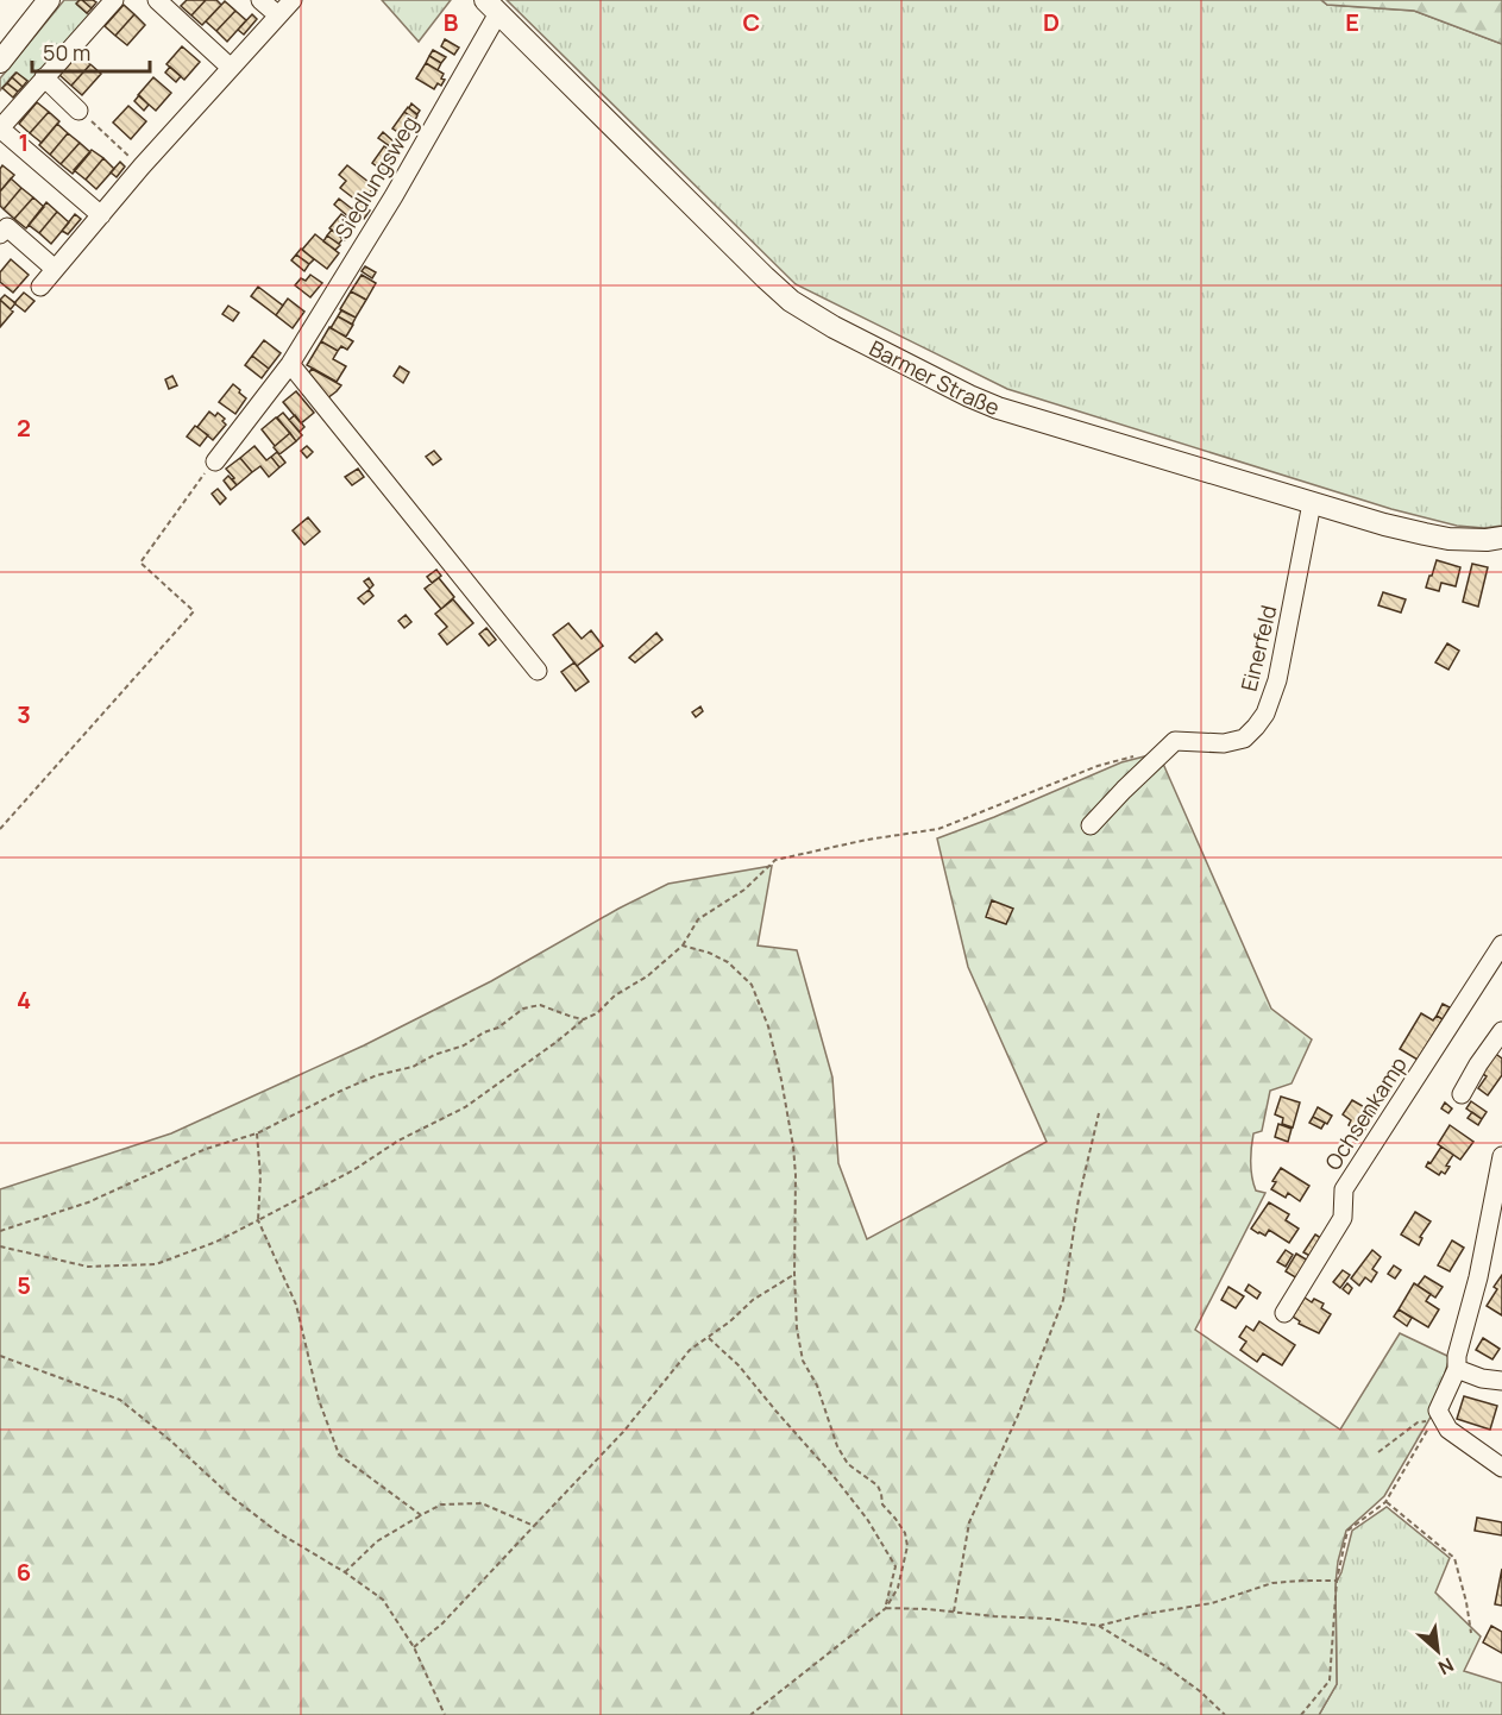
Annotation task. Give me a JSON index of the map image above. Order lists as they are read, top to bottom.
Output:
{
  "streets": {
    "main road": ["Barmer Straße"],
    "street": ["Siedlungsweg", "Einerfeld", "Ochsenkamp"]
  },
  "crossings": [
    ["Siedlungsweg", "Barmer Straße"],
    ["Barmer Straße", "Einerfeld"]
  ],
  "scale_bar": "50 m",
  "north": "bottom right",
  "grid": {
    "columns": [
      "B",
      "C",
      "D",
      "E"
    ],
    "rows": [
      "1",
      "2",
      "3",
      "4",
      "5",
      "6"
    ]
  }
}
